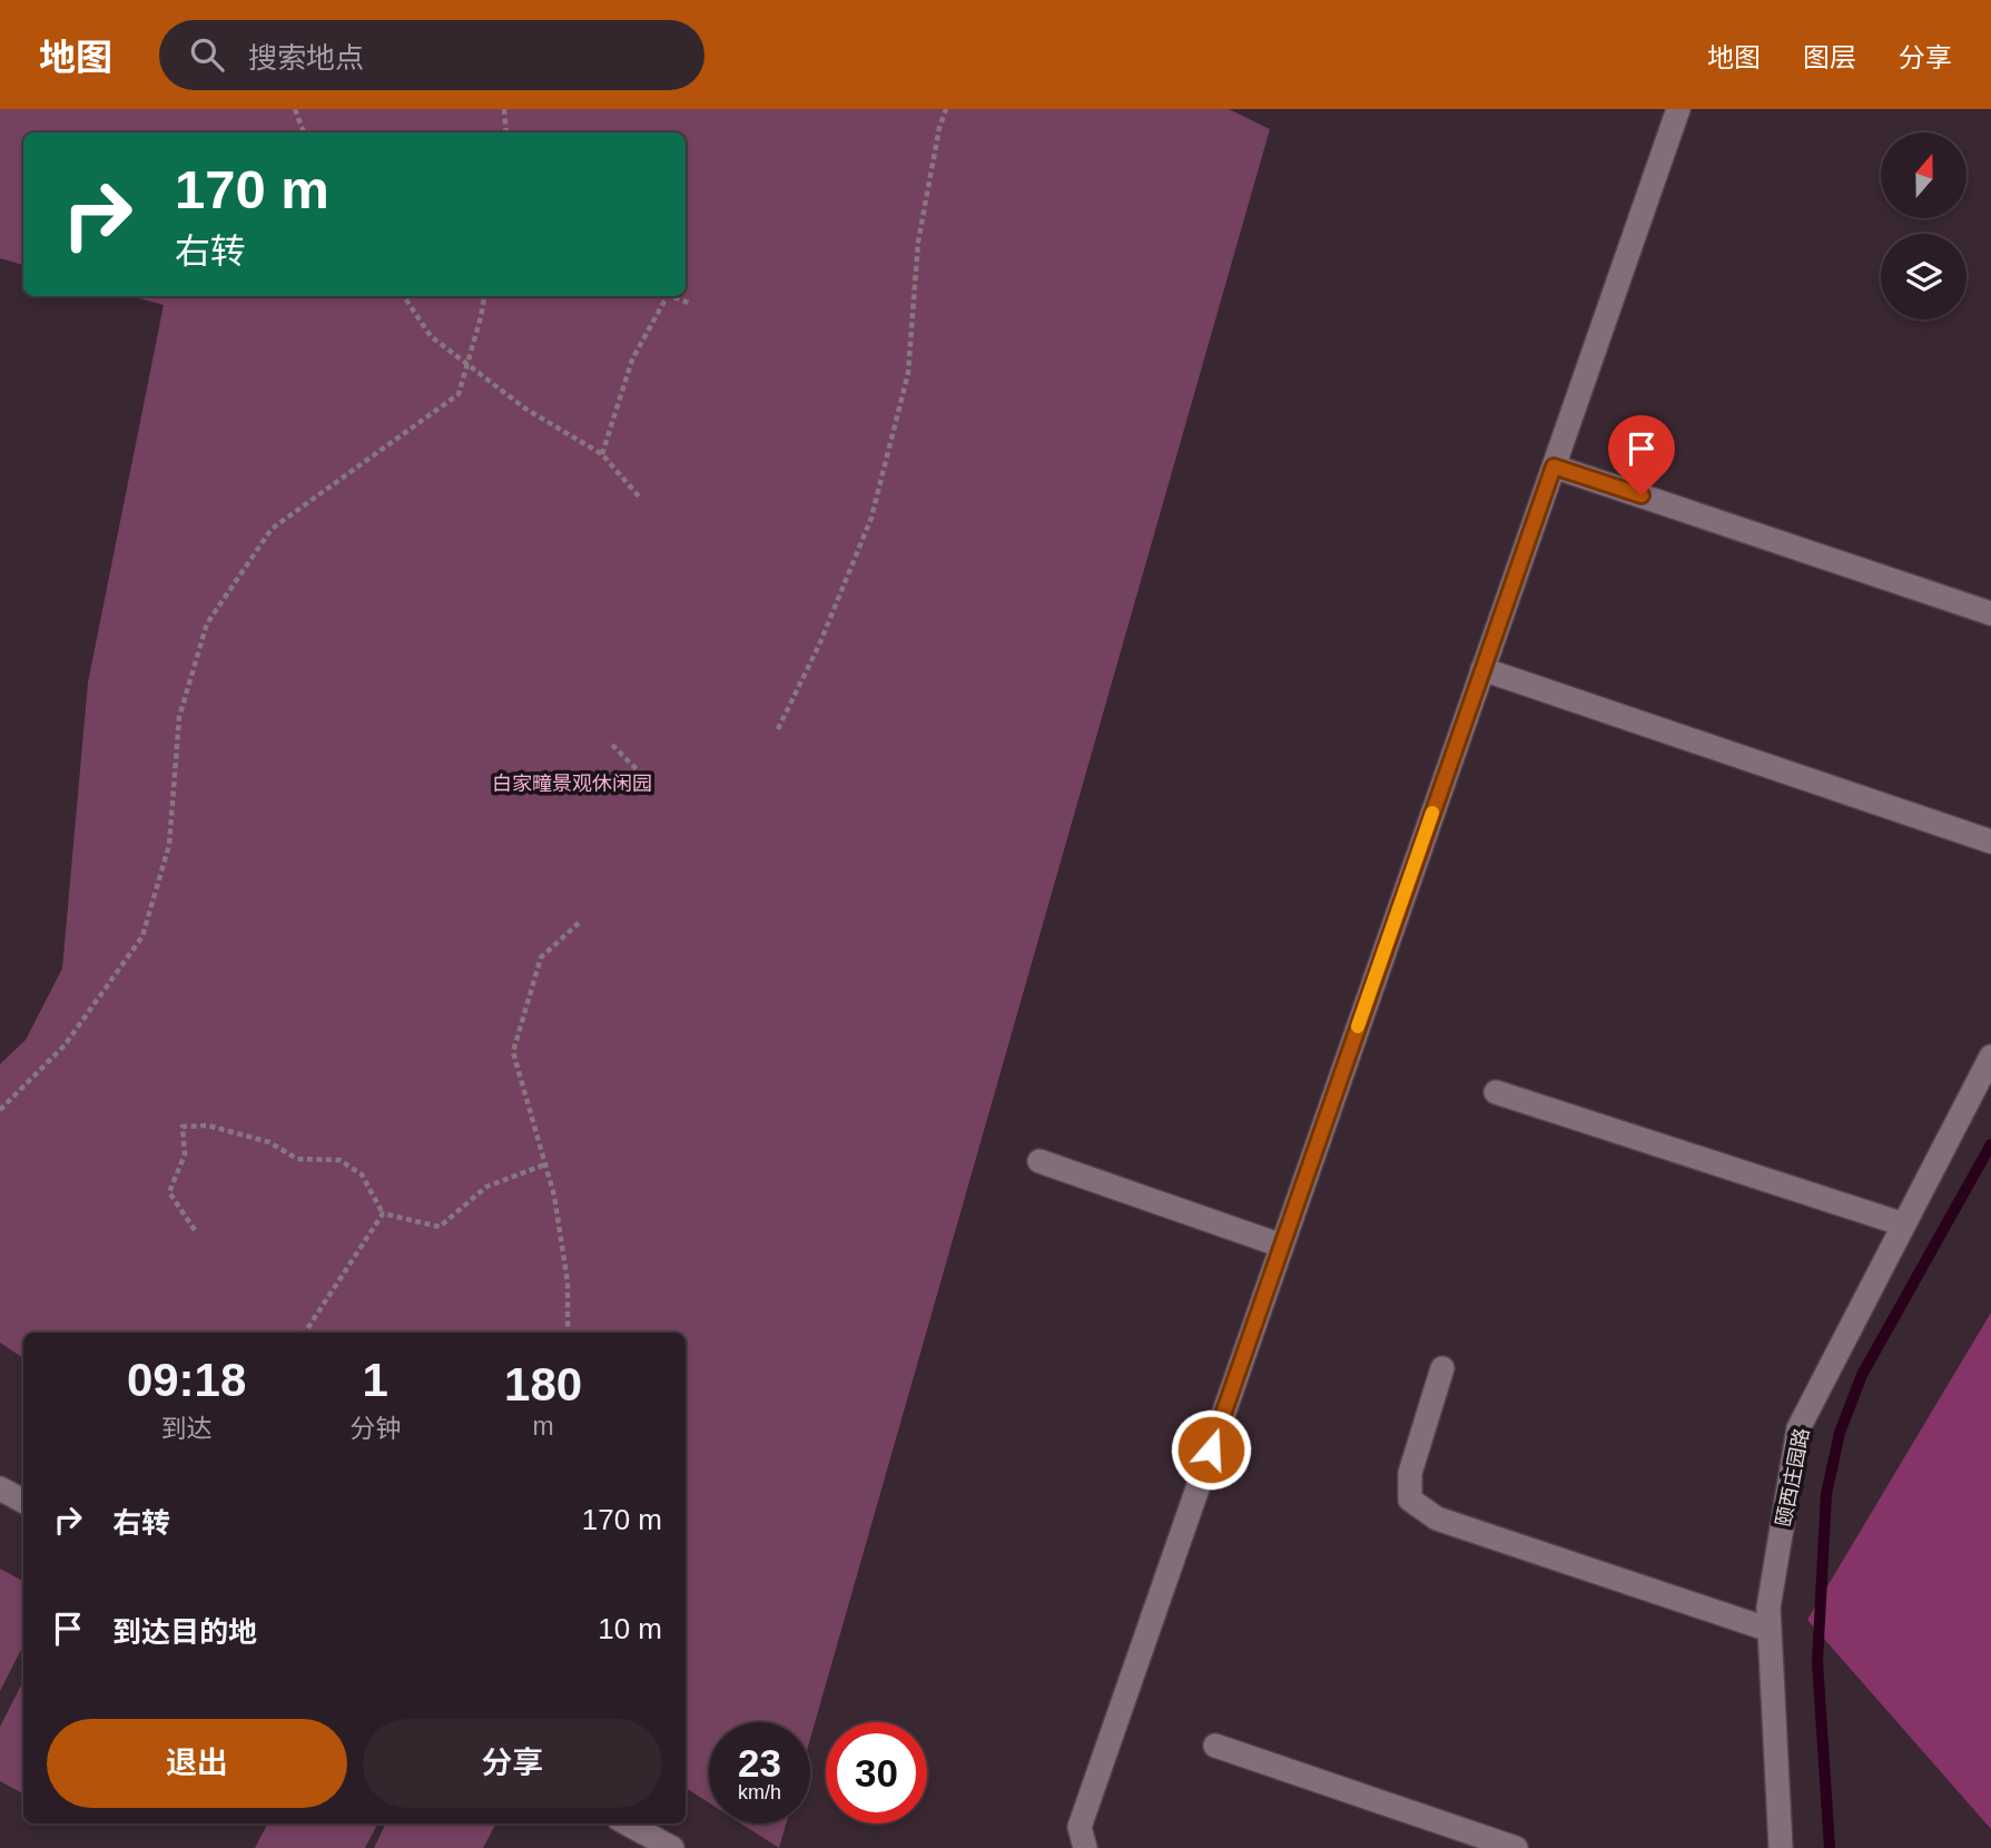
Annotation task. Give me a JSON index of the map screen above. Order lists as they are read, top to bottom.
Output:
{
  "streets": {
    "street": ["颐西庄园路"]
  },
  "parks": ["白家疃景观休闲园"],
  "north": "top",
  "page": {
    "header": "地图",
    "search": "搜索地点",
    "nav": ["地图", "图层", "分享"],
    "turn": ["170 m", "右转"],
    "eta": [
      "09:18",
      "到达",
      "1",
      "分钟",
      "180",
      "m"
    ],
    "list": [
      {
        "name": "右转",
        "value": "170 m"
      },
      {
        "name": "到达目的地",
        "value": "10 m"
      }
    ],
    "buttons": ["退出", "分享"],
    "speed": "23 km/h",
    "limit": "30"
  }
}
